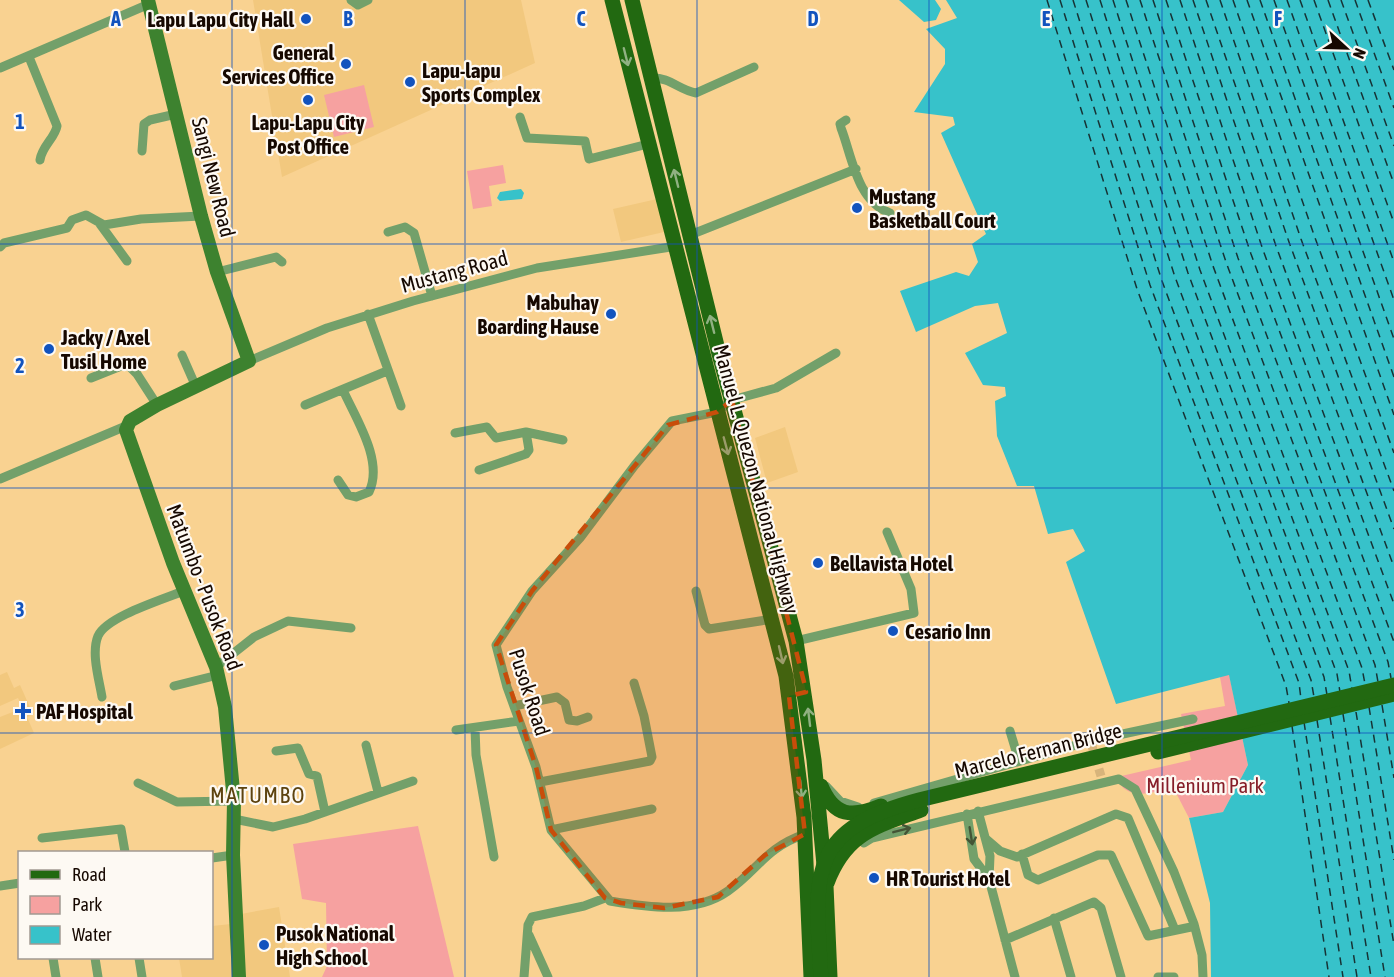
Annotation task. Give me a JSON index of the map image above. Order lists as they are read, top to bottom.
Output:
{
  "streets": {
    "main road": ["Manuel L. Quezon National Highway", "Marcelo Fernan Bridge"],
    "street": [
      "Sangi New Road",
      "Mustang Road",
      "Matumbo - Pusok Road",
      "Pusok Road"
    ]
  },
  "crossings": [
    ["Sangi New Road", "Mustang Road"],
    ["Mustang Road", "Manuel L. Quezon National Highway"],
    ["Manuel L. Quezon National Highway", "Pusok Road"],
    ["Manuel L. Quezon National Highway", "Marcelo Fernan Bridge"]
  ],
  "districts": ["MATUMBO"],
  "parks": ["Millenium Park"],
  "places": {
    "other": [
      "Lapu Lapu City Hall",
      "General Services Office",
      "Lapu-lapu Sports Complex",
      "Lapu-Lapu City Post Office",
      "Mustang Basketball Court",
      "Mabuhay Boarding Hause",
      "Jacky / Axel Tusil Home",
      "Bellavista Hotel",
      "Cesario Inn",
      "HR Tourist Hotel",
      "Pusok National High School"
    ],
    "health": ["PAF Hospital"]
  },
  "legend": ["Road", "Park", "Water"],
  "north": "right",
  "grid": {
    "columns": [
      "A",
      "B",
      "C",
      "D",
      "E",
      "F"
    ],
    "rows": ["1", "2", "3"]
  }
}
